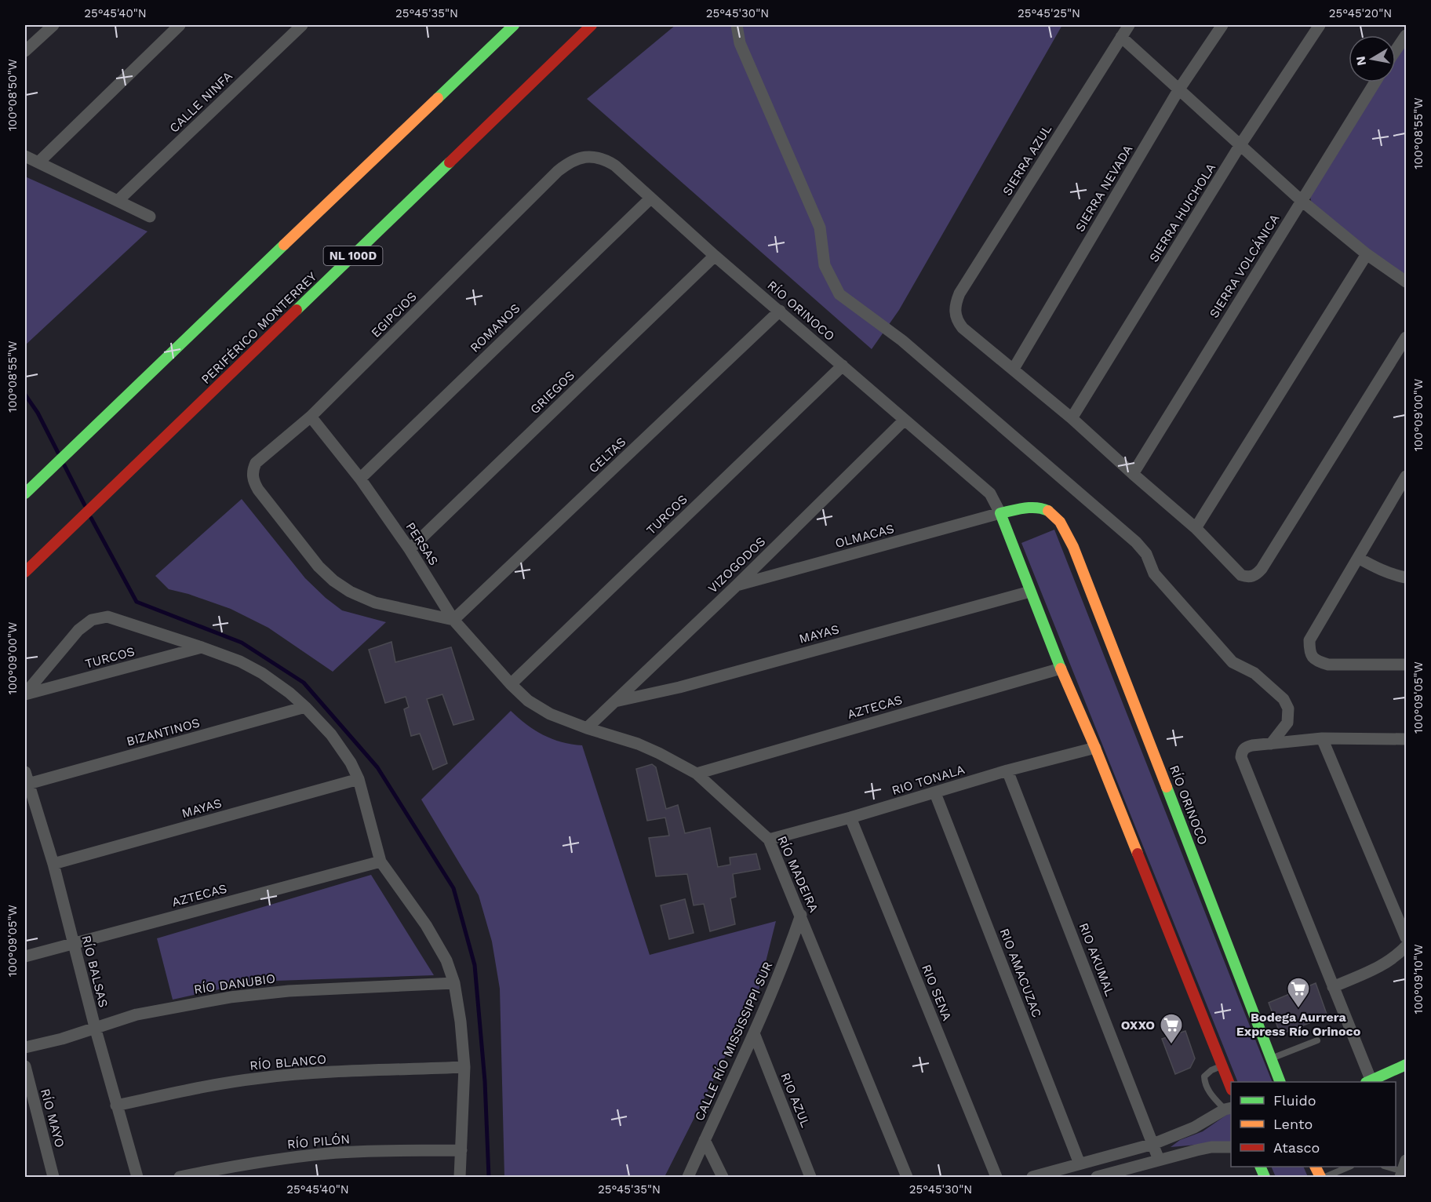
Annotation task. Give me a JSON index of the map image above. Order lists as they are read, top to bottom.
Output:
{
  "streets": {
    "main road": ["NL 100D", "RÍO ORINOCO", "PERIFÉRICO MONTERREY"],
    "street": [
      "CALLE NINFA",
      "SIERRA AZUL",
      "SIERRA NEVADA",
      "SIERRA HUICHOLA",
      "SIERRA VOLCÁNICA",
      "EGIPCIOS",
      "ROMANOS",
      "GRIEGOS",
      "CELTAS",
      "TURCOS",
      "OLMACAS",
      "PERSAS",
      "VIZOGODOS",
      "MAYAS",
      "AZTECAS",
      "BIZANTINOS",
      "RIO TONALA",
      "RÍO MADEIRA",
      "RIO AKUMAL",
      "RÍO BALSAS",
      "RIO AMACUZAC",
      "RÍO DANUBIO",
      "RIO SENA",
      "CALLE RÍO MISSISSIPPI SUR",
      "RÍO BLANCO",
      "RIO AZUL",
      "RÍO MAYO",
      "RÍO PILÓN"
    ]
  },
  "crossings": [
    ["SIERRA AZUL", "SIERRA NEVADA"],
    ["RÍO ORINOCO", "EGIPCIOS"],
    ["RÍO ORINOCO", "ROMANOS"],
    ["RÍO ORINOCO", "GRIEGOS"],
    ["RÍO ORINOCO", "CELTAS"],
    ["RÍO ORINOCO", "TURCOS"],
    ["RÍO ORINOCO", "OLMACAS"],
    ["RÍO ORINOCO", "VIZOGODOS"],
    ["RÍO ORINOCO", "MAYAS"],
    ["RÍO ORINOCO", "AZTECAS"],
    ["RÍO ORINOCO", "RIO TONALA"],
    ["EGIPCIOS", "CELTAS"],
    ["EGIPCIOS", "PERSAS"],
    ["ROMANOS", "PERSAS"],
    ["GRIEGOS", "PERSAS"],
    ["CELTAS", "PERSAS"],
    ["TURCOS", "PERSAS"],
    ["TURCOS", "RÍO MADEIRA"],
    ["OLMACAS", "VIZOGODOS"],
    ["PERSAS", "RÍO MADEIRA"],
    ["VIZOGODOS", "MAYAS"],
    ["VIZOGODOS", "RÍO MADEIRA"],
    ["MAYAS", "RÍO BALSAS"],
    ["AZTECAS", "RÍO MADEIRA"],
    ["AZTECAS", "RÍO BALSAS"],
    ["BIZANTINOS", "RÍO BALSAS"],
    ["RIO TONALA", "RÍO MADEIRA"],
    ["RIO TONALA", "RIO AKUMAL"],
    ["RIO TONALA", "RIO AMACUZAC"],
    ["RIO TONALA", "RIO SENA"],
    ["RÍO MADEIRA", "CALLE RÍO MISSISSIPPI SUR"],
    ["RÍO BALSAS", "RÍO DANUBIO"],
    ["RÍO BALSAS", "RÍO BLANCO"],
    ["CALLE RÍO MISSISSIPPI SUR", "RIO AZUL"]
  ],
  "places": {
    "supermarket": ["Bodega Aurrera Express Río Orinoco", "OXXO"]
  },
  "legend": ["Fluido", "Lento", "Atasco"],
  "north": "left",
  "coordinates": [
    "25°45'40\"N",
    "25°45'35\"N",
    "25°45'30\"N",
    "25°45'25\"N",
    "25°45'20\"N",
    "100°08'50\"W",
    "100°08'55\"W",
    "100°09'00\"W",
    "100°09'05\"W",
    "100°09'10\"W"
  ]
}
